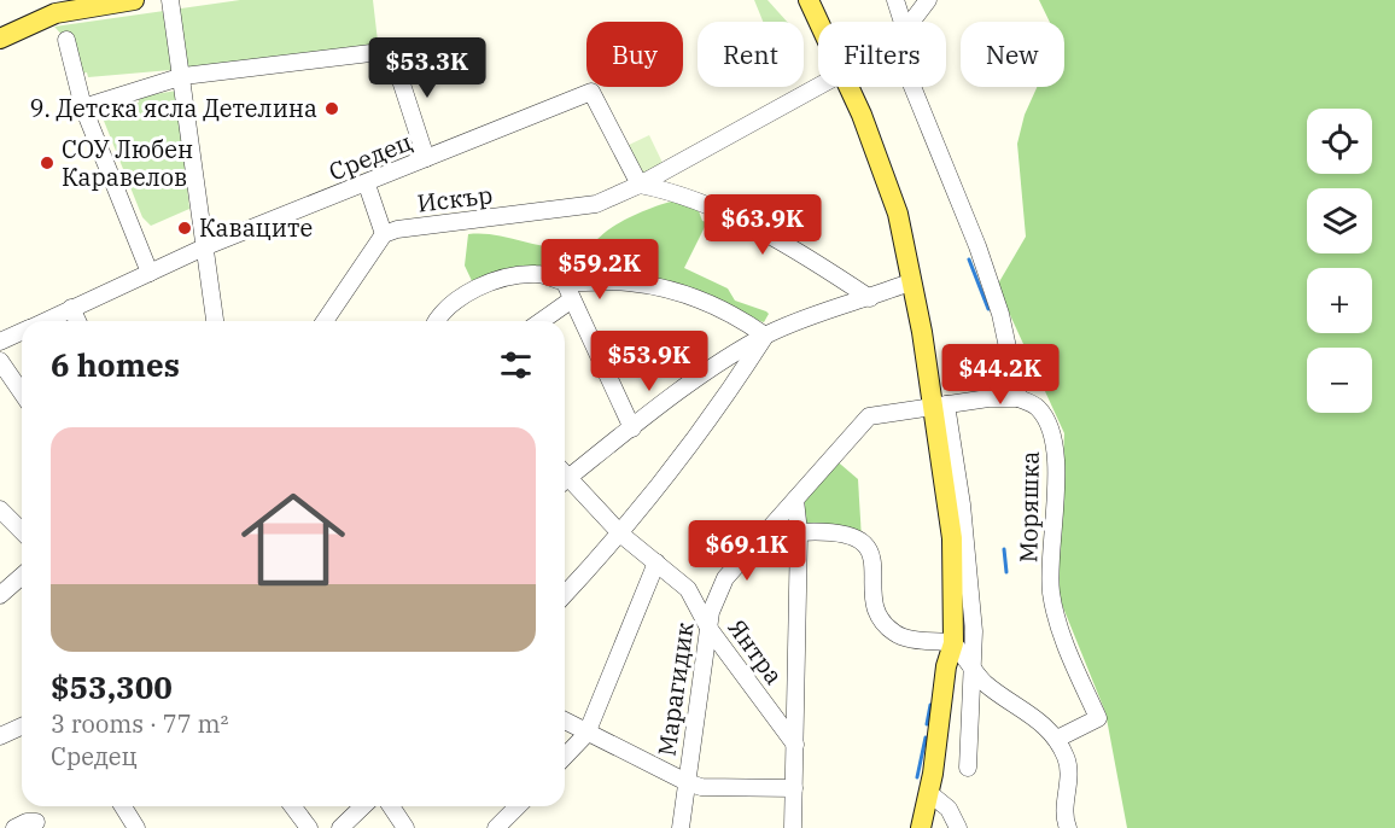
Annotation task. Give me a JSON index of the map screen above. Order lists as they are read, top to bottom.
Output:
{
  "streets": {
    "street": [
      "Средец",
      "Искър",
      "Моряшка",
      "Янтра",
      "Марагидик"
    ]
  },
  "crossings": [
    ["Средец", "Искър"],
    ["Моряшка", "Марагидик"],
    ["Янтра", "Марагидик"]
  ],
  "places": ["9. Детска ясла Детелина", "СОУ Любен Каравелов", "Каваците"],
  "page": {
    "chip": [
      "Buy",
      "Rent",
      "Filters",
      "New"
    ],
    "price": [
      "$53.3K",
      "$63.9K",
      "$59.2K",
      "$53.9K",
      "$44.2K",
      "$69.1K"
    ],
    "map_buttons": ["+", "−"],
    "heading": "6 homes",
    "list": [
      {
        "name": "$53,300",
        "note": "3 rooms · 77 m² · Средец"
      }
    ]
  }
}
